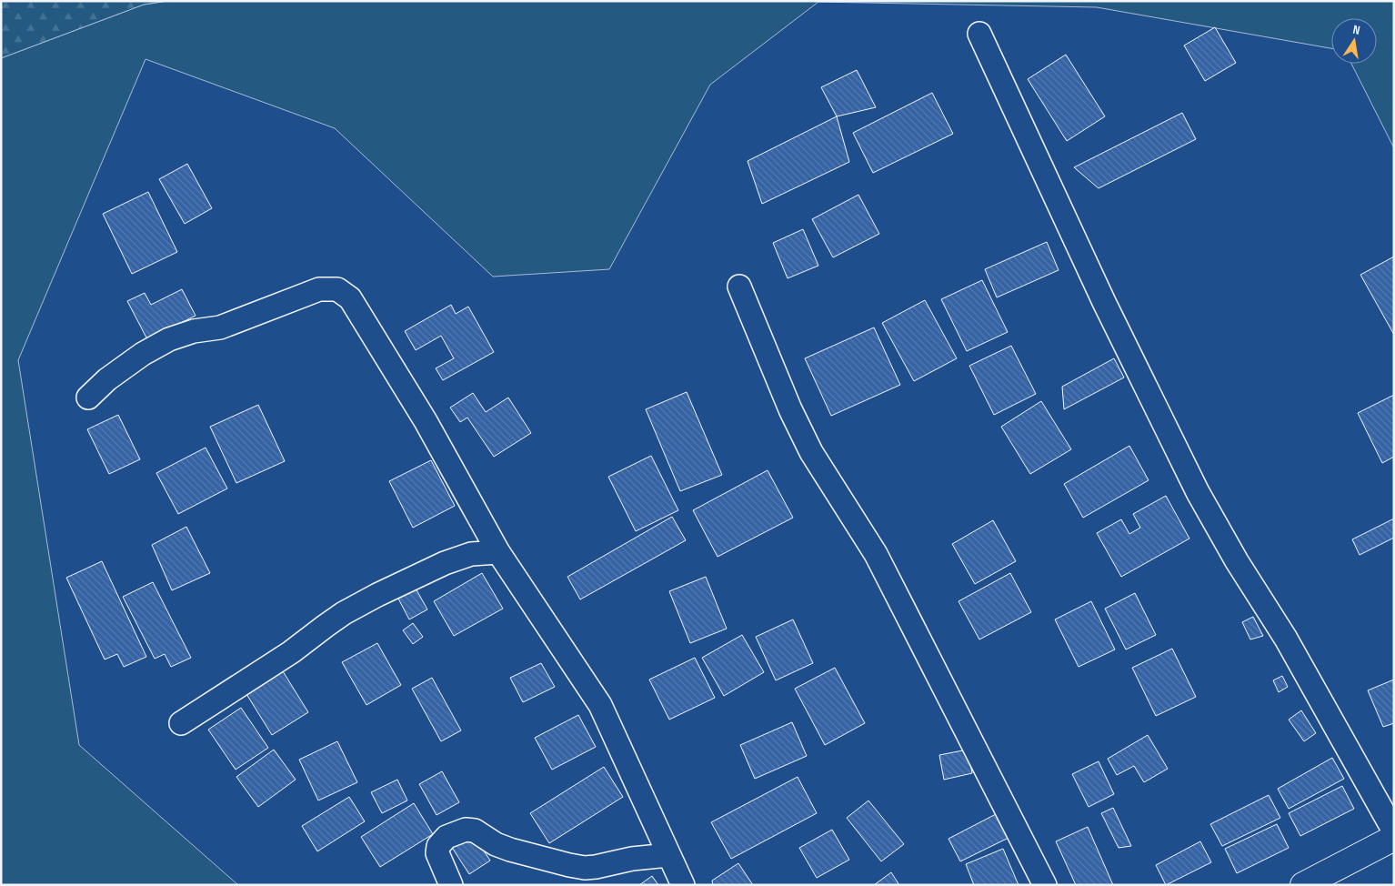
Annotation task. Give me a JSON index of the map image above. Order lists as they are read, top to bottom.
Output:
{
  "north": "top"
}
